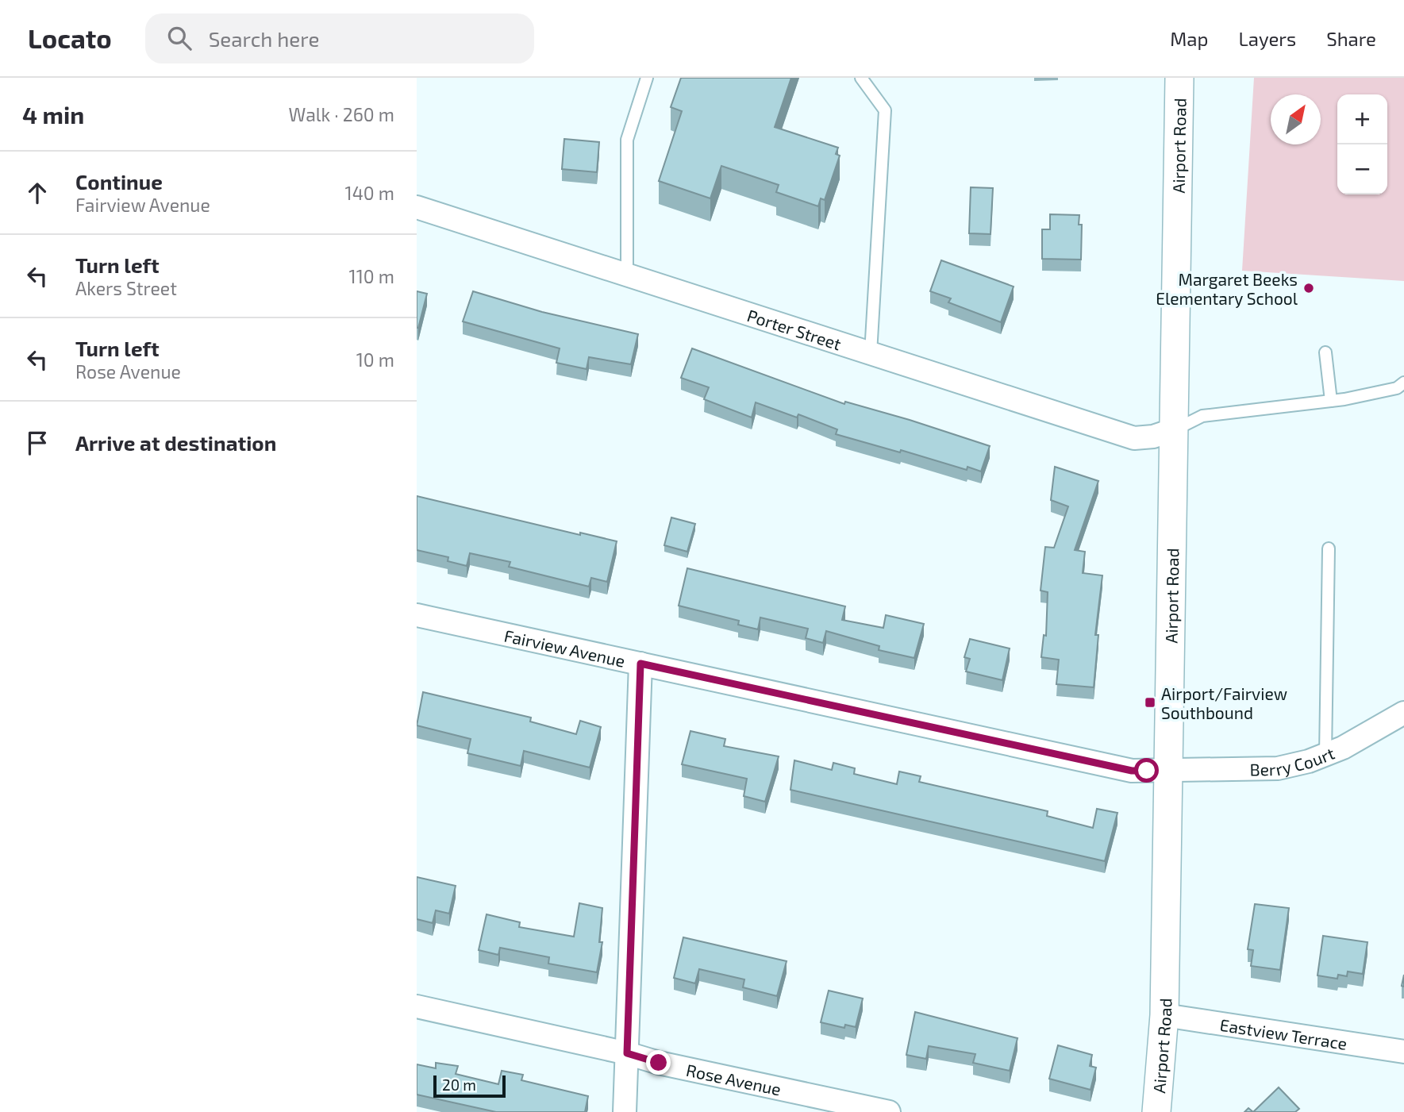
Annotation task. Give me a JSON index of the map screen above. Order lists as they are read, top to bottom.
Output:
{
  "streets": {
    "street": [
      "Airport Road",
      "Porter Street",
      "Fairview Avenue",
      "Berry Court",
      "Eastview Terrace",
      "Rose Avenue"
    ]
  },
  "crossings": [
    ["Airport Road", "Porter Street"],
    ["Airport Road", "Fairview Avenue"],
    ["Airport Road", "Berry Court"],
    ["Airport Road", "Eastview Terrace"],
    ["Fairview Avenue", "Berry Court"]
  ],
  "places": {
    "other": ["Margaret Beeks Elementary School"],
    "transit": ["Airport/Fairview Southbound"]
  },
  "scale_bar": "20 m",
  "north": "top right",
  "page": {
    "header": "Locato",
    "search": "Search here",
    "nav": ["Map", "Layers", "Share"],
    "heading": ["4 min", "Walk · 260 m"],
    "map_buttons": ["+", "−"],
    "list": [
      ["Continue", "Fairview Avenue", "140 m"],
      ["Turn left", "Akers Street", "110 m"],
      ["Turn left", "Rose Avenue", "10 m"],
      "Arrive at destination"
    ],
    "scale": "20 m"
  }
}
